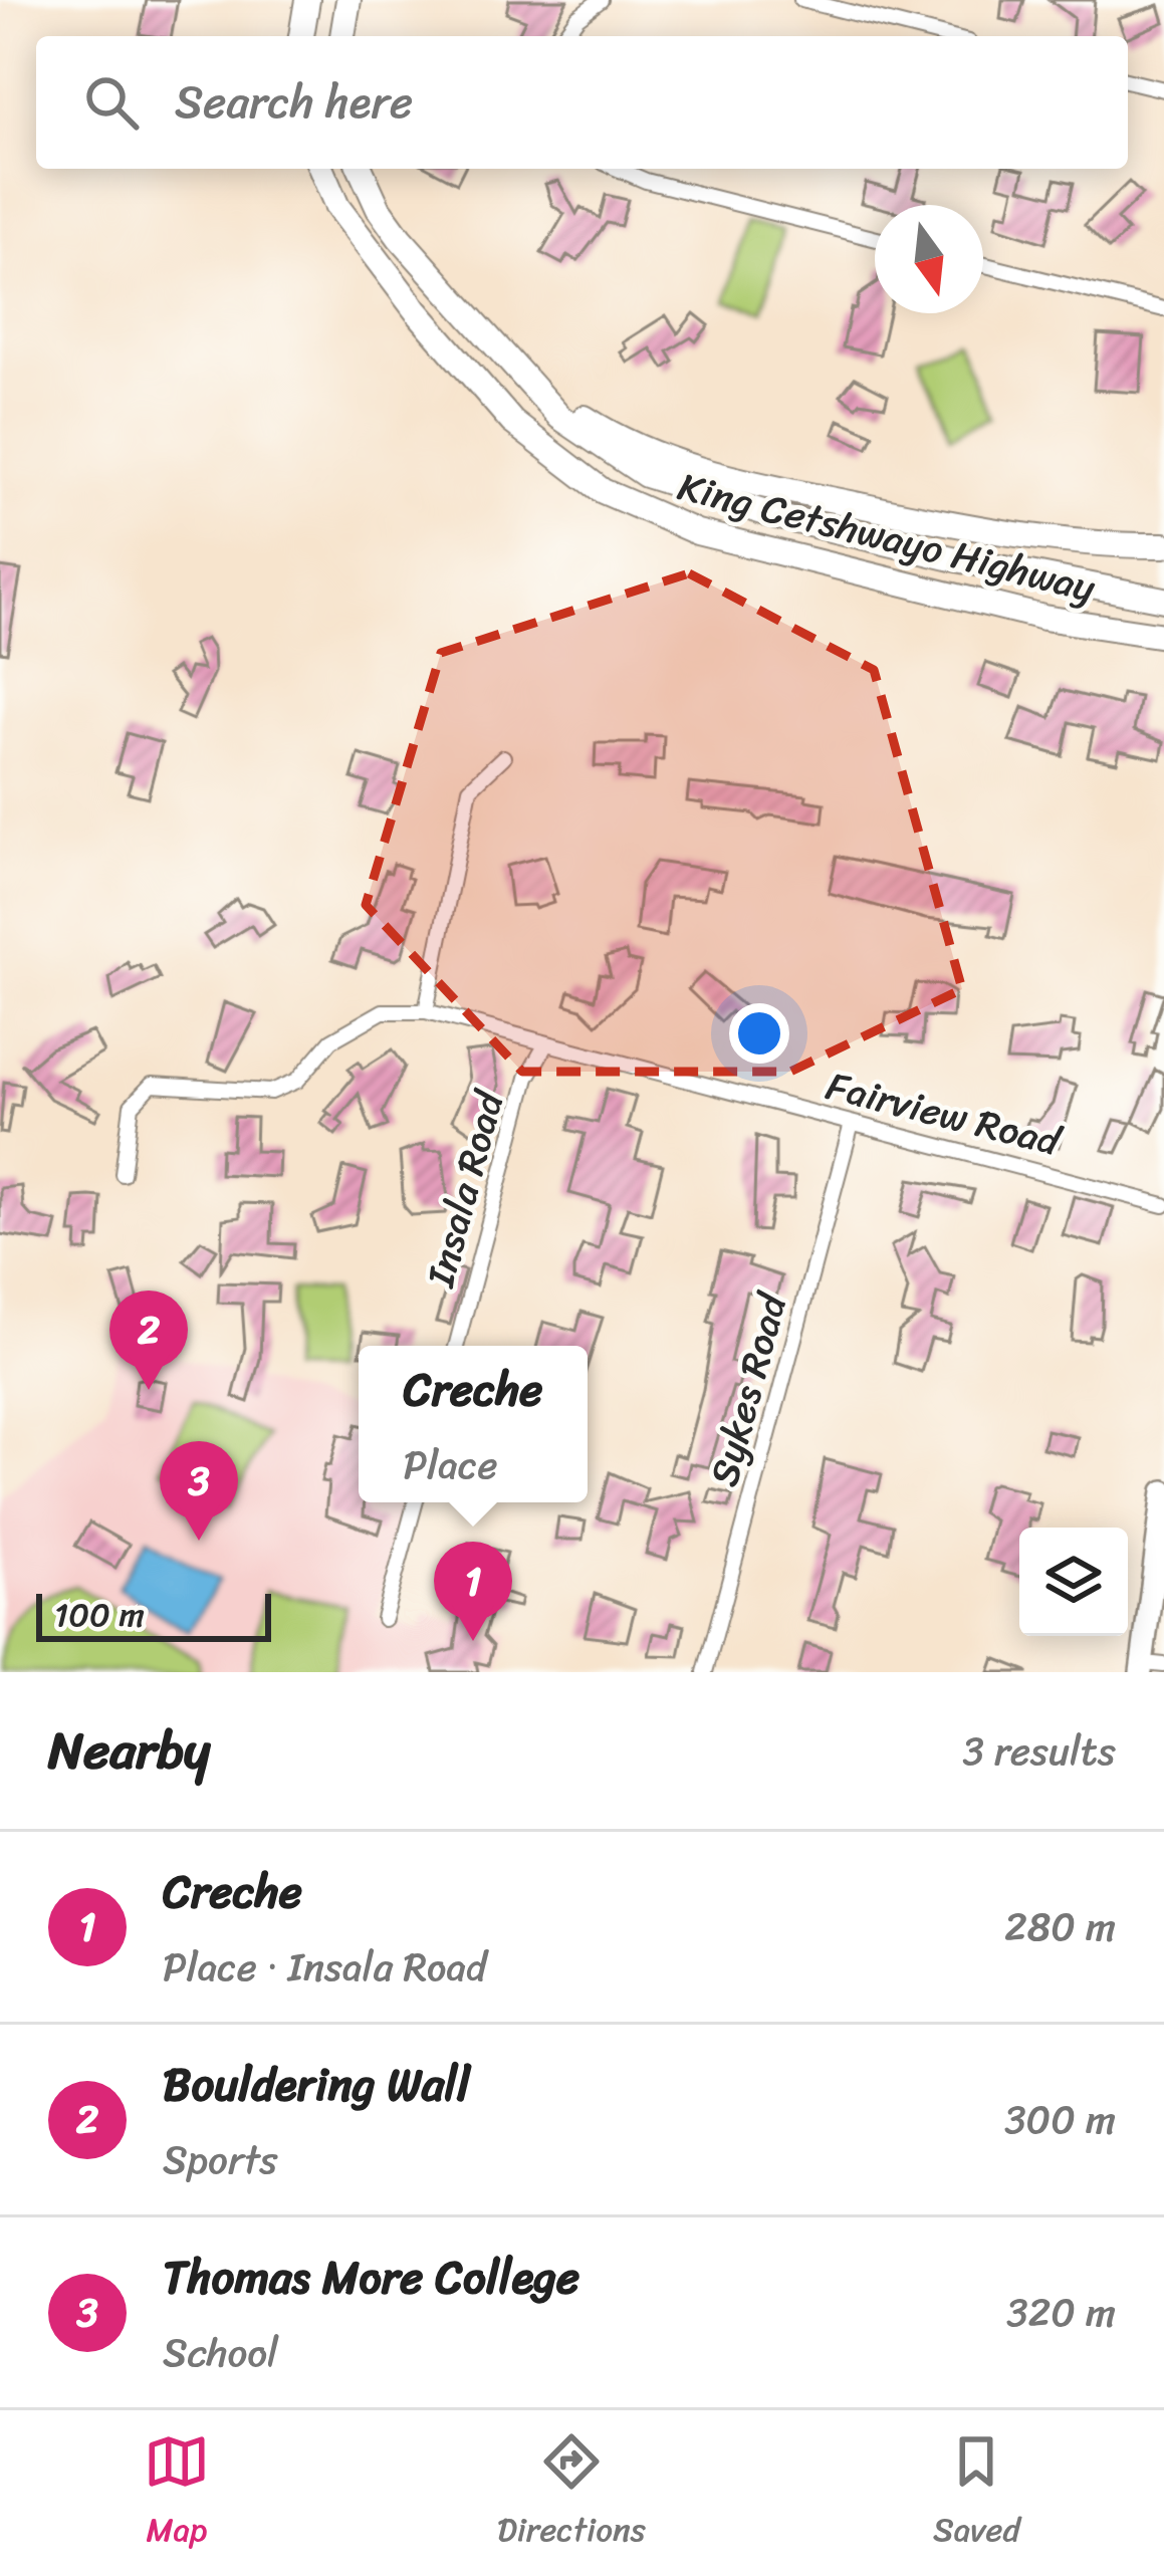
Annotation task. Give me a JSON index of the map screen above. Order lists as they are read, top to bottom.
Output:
{
  "streets": {
    "highway": ["King Cetshwayo Highway"],
    "street": ["Fairview Road", "Insala Road", "Sykes Road"]
  },
  "crossings": [
    ["Fairview Road", "Insala Road"],
    ["Fairview Road", "Sykes Road"]
  ],
  "scale_bar": "100 m",
  "north": "bottom",
  "page": {
    "search": "Search here",
    "pins": ["2", "3", "1"],
    "popup": ["Creche", "Place"],
    "scale": "100 m",
    "heading": ["Nearby", "3 results"],
    "list": [
      {
        "mark": "1",
        "name": "Creche",
        "note": "Place · Insala Road",
        "value": "280 m"
      },
      {
        "mark": "2",
        "name": "Bouldering Wall",
        "note": "Sports",
        "value": "300 m"
      },
      {
        "mark": "3",
        "name": "Thomas More College",
        "note": "School",
        "value": "320 m"
      }
    ],
    "nav": ["Map", "Directions", "Saved"]
  }
}
